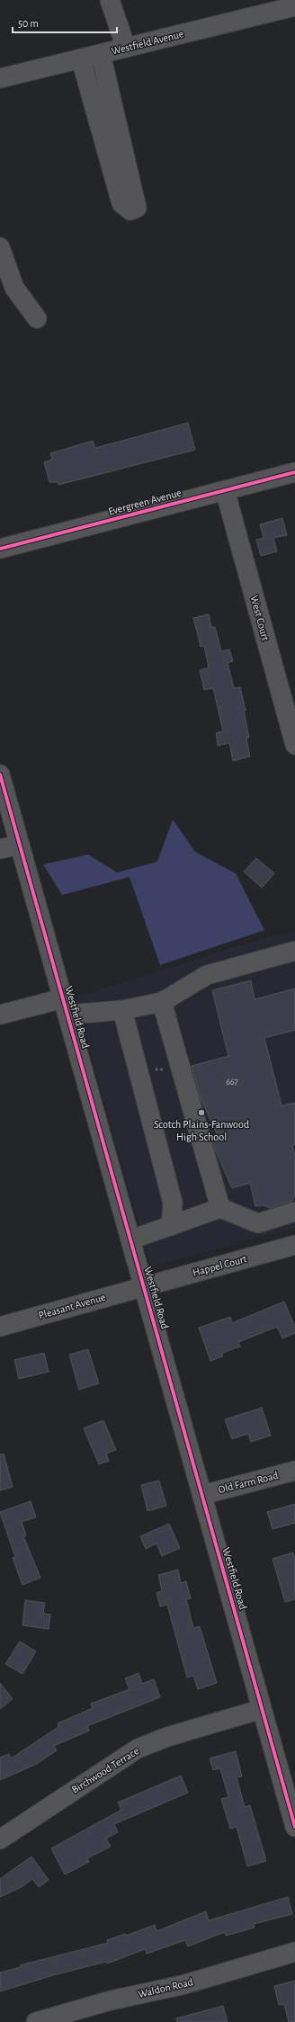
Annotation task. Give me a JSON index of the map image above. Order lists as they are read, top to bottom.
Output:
{
  "streets": {
    "street": [
      "Westfield Avenue",
      "Evergreen Avenue",
      "West Court",
      "Westfield Road",
      "Happel Court",
      "Pleasant Avenue",
      "Old Farm Road",
      "Birchwood Terrace",
      "Waldon Road"
    ]
  },
  "crossings": [
    ["Evergreen Avenue", "West Court"],
    ["Westfield Road", "Happel Court"],
    ["Westfield Road", "Pleasant Avenue"],
    ["Westfield Road", "Old Farm Road"],
    ["Westfield Road", "Birchwood Terrace"],
    ["Happel Court", "Pleasant Avenue"]
  ],
  "places": ["Scotch Plains-Fanwood High School"],
  "house_numbers": ["667"],
  "scale_bar": "50 m"
}
